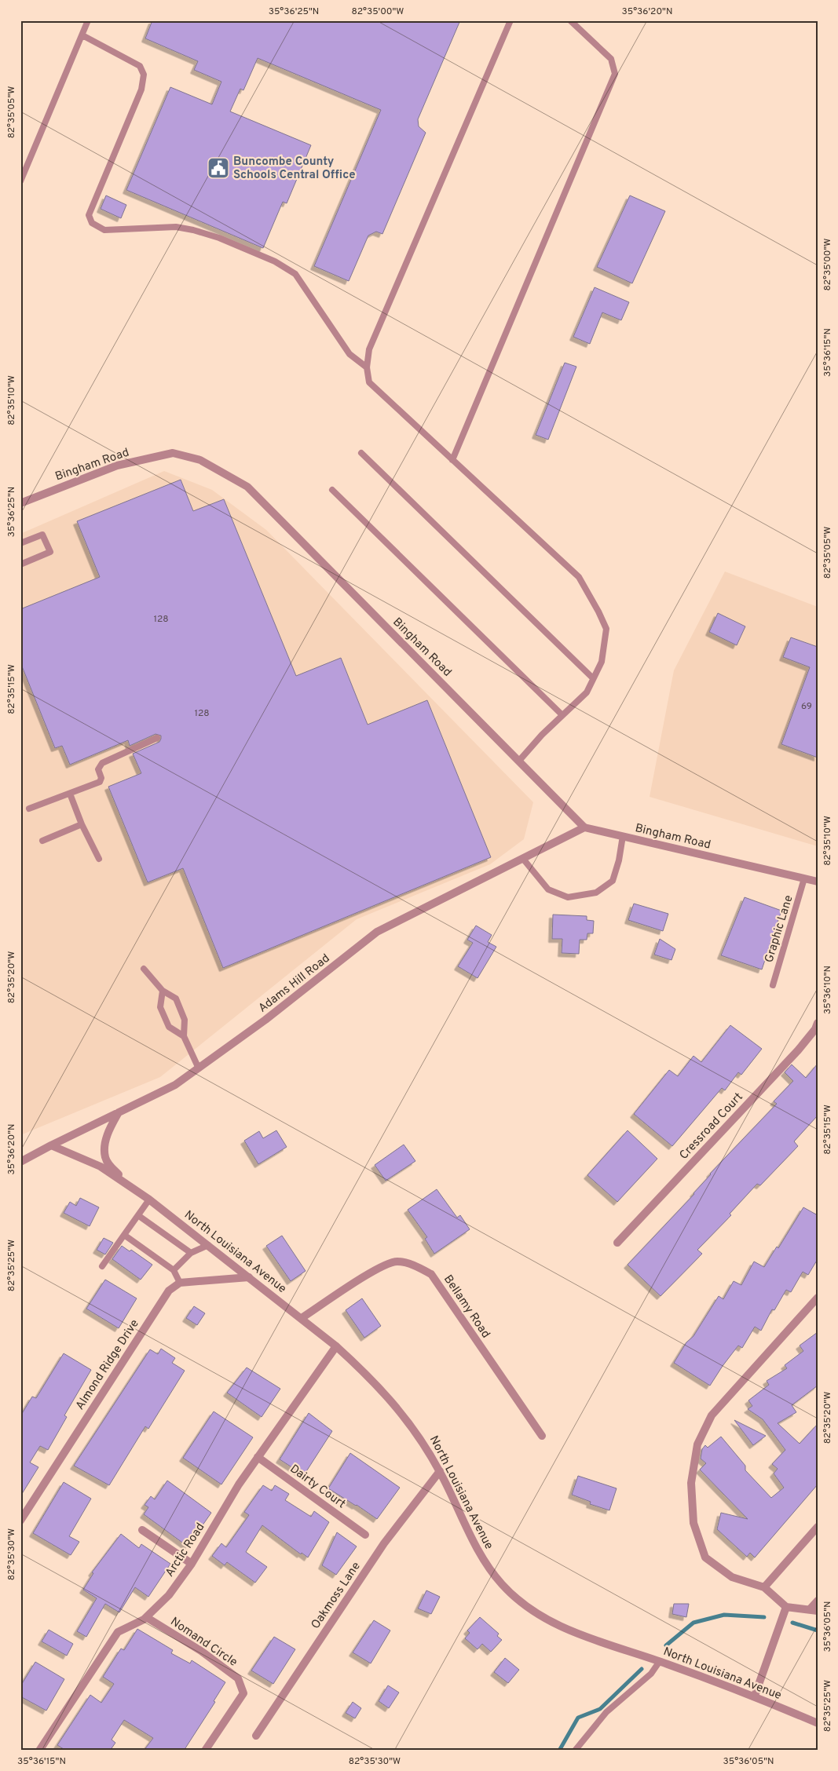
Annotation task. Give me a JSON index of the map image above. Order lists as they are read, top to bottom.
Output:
{
  "streets": {
    "street": [
      "Bingham Road",
      "Adams Hill Road",
      "Cressroad Court",
      "North Louisiana Avenue",
      "Bellamy Road",
      "Almond Ridge Drive",
      "Dairty Court",
      "Arctic Road",
      "Oakmoss Lane",
      "Nomand Circle"
    ],
    "lane": ["Graphic Lane"]
  },
  "crossings": [
    ["Bingham Road", "Graphic Lane"],
    ["Bingham Road", "Adams Hill Road"],
    ["Adams Hill Road", "North Louisiana Avenue"],
    ["North Louisiana Avenue", "Bellamy Road"],
    ["North Louisiana Avenue", "Arctic Road"],
    ["North Louisiana Avenue", "Oakmoss Lane"],
    ["Dairty Court", "Arctic Road"],
    ["Arctic Road", "Nomand Circle"]
  ],
  "places": {
    "public building": ["Buncombe County Schools Central Office"]
  },
  "house_numbers": ["128", "69", "128"],
  "coordinates": [
    "35°36'25\"N",
    "82°35'00\"W",
    "35°36'20\"N",
    "82°35'05\"W",
    "35°36'15\"N",
    "82°35'10\"W",
    "82°35'15\"W",
    "82°35'20\"W",
    "35°36'10\"N",
    "82°35'25\"W",
    "82°35'30\"W",
    "35°36'05\"N"
  ]
}
